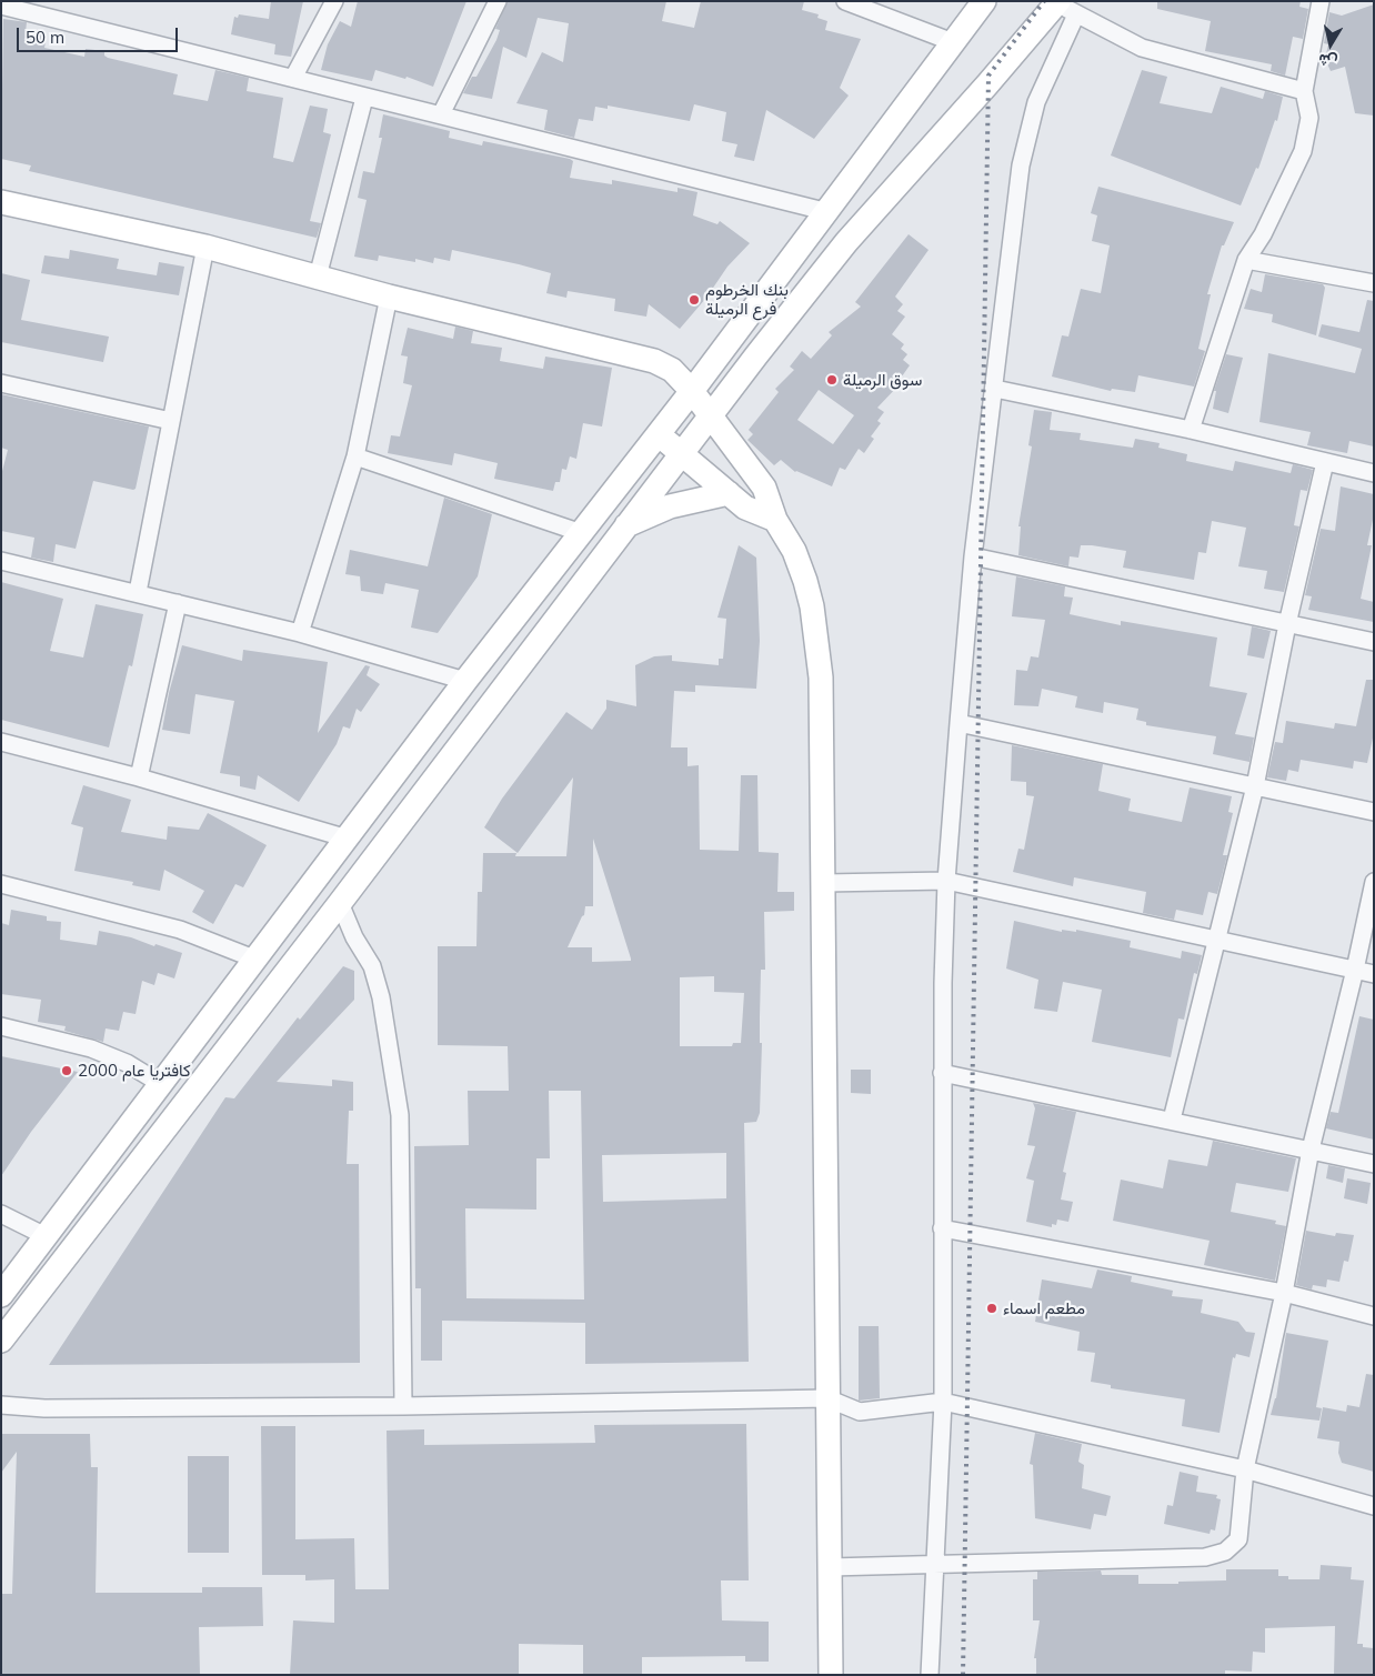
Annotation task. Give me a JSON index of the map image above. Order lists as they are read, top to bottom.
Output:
{
  "places": [
    "بنك الخرطوم فرع الرميلة",
    "سوق الرميلة",
    "كافتريا عام 2000",
    "مطعم اسماء"
  ],
  "scale_bar": "50 m",
  "north": "bottom"
}
